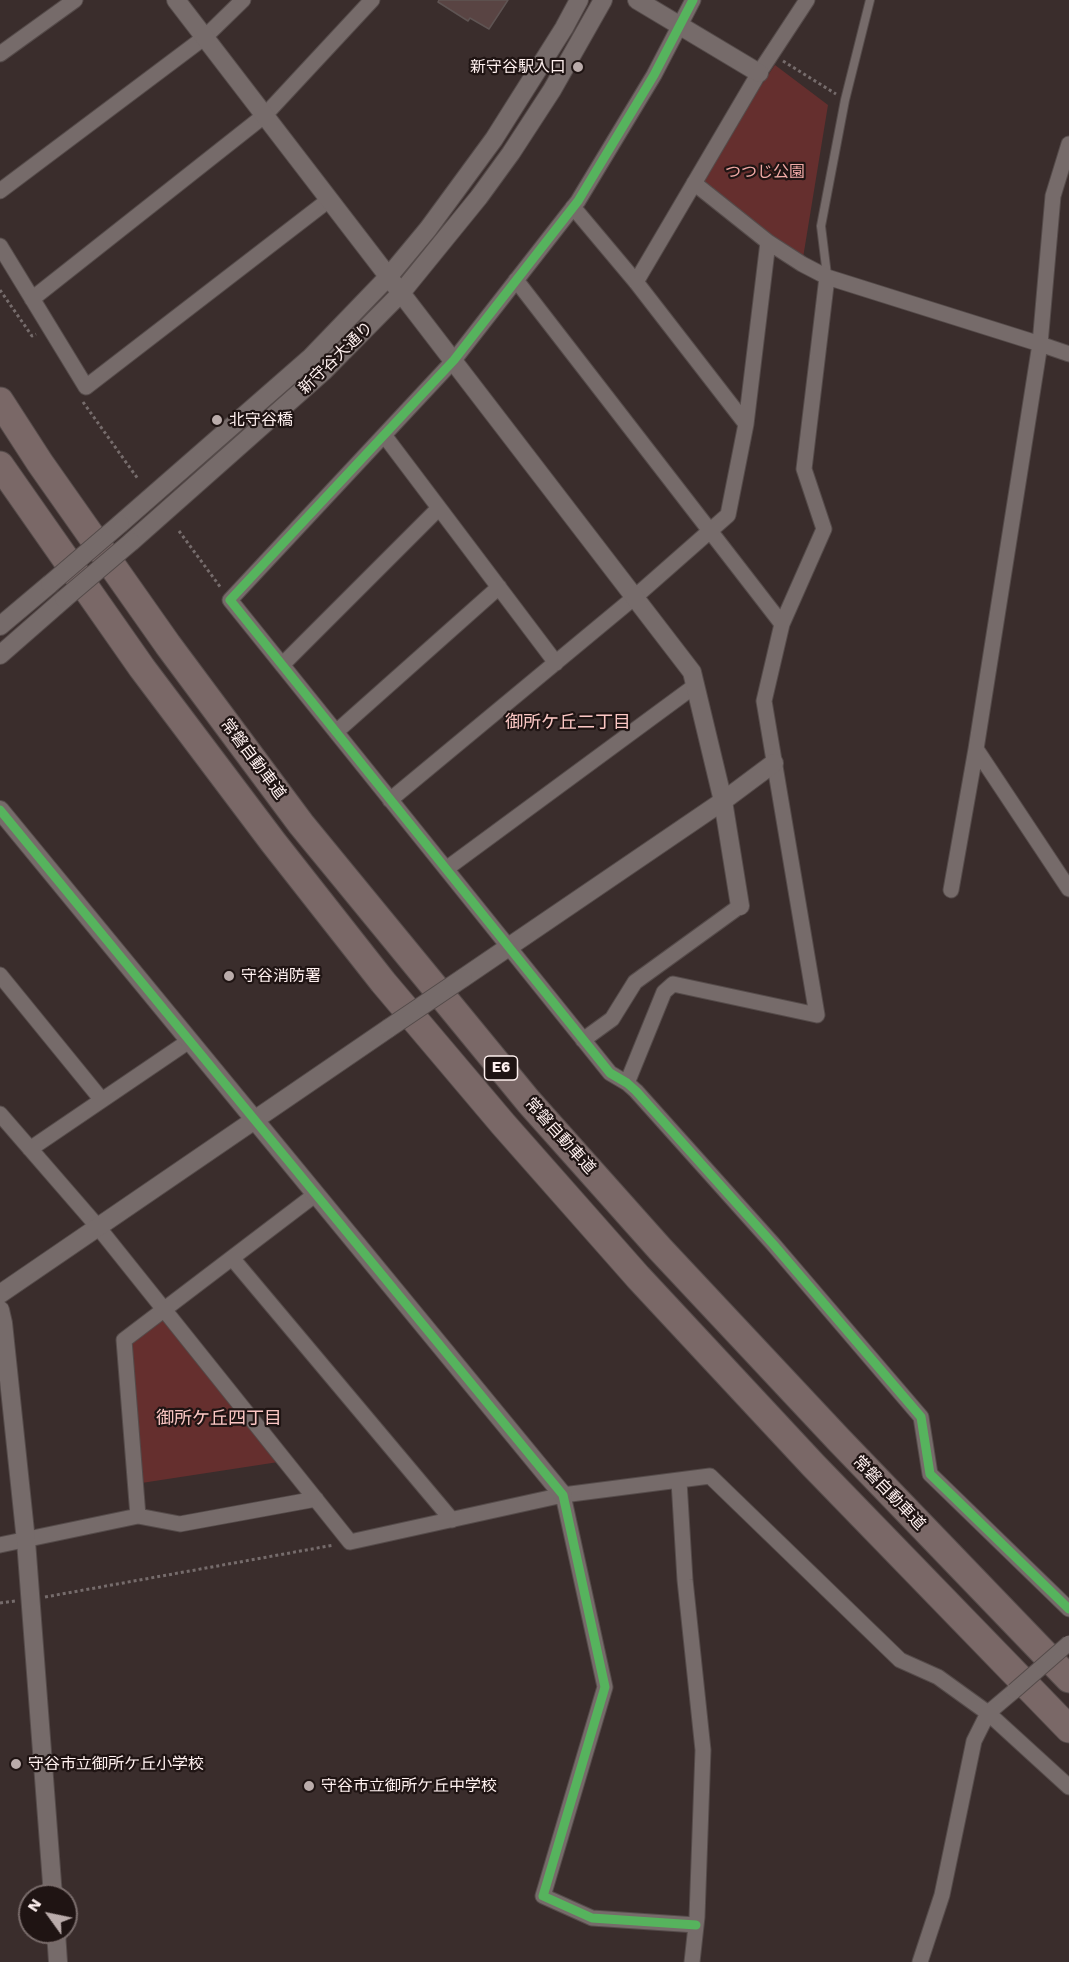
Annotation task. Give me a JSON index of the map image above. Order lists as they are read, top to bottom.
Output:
{
  "streets": {
    "highway": ["常磐自動車道", "E6"],
    "street": ["新守谷大通り"]
  },
  "districts": ["御所ケ丘二丁目", "御所ケ丘四丁目"],
  "parks": ["つつじ公園"],
  "places": [
    "新守谷駅入口",
    "北守谷橋",
    "守谷消防署",
    "守谷市立御所ケ丘小学校",
    "守谷市立御所ケ丘中学校"
  ],
  "north": "top left"
}
